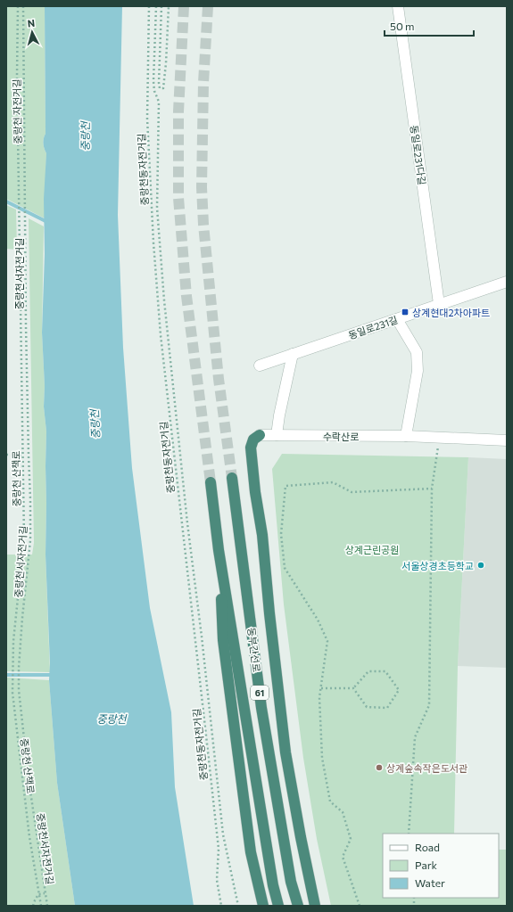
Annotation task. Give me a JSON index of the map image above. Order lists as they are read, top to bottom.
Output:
{
  "streets": {
    "highway": ["동부간선로", "61"],
    "street": ["동일로231다길", "동일로231길", "수락산로"],
    "path": [
      "중랑천 자전거길",
      "중랑천동자전거길",
      "중랑천서자전거길",
      "중랑천 산책로"
    ]
  },
  "crossings": [
    ["중랑천 자전거길", "중랑천서자전거길"],
    ["동일로231다길", "동일로231길"]
  ],
  "water": ["중랑천"],
  "parks": ["상계근린공원"],
  "places": {
    "transit": ["상계현대2차아파트"],
    "other": ["서울상경초등학교", "상계숲속작은도서관"]
  },
  "legend": ["Road", "Park", "Water"],
  "scale_bar": "50 m",
  "north": "top"
}
